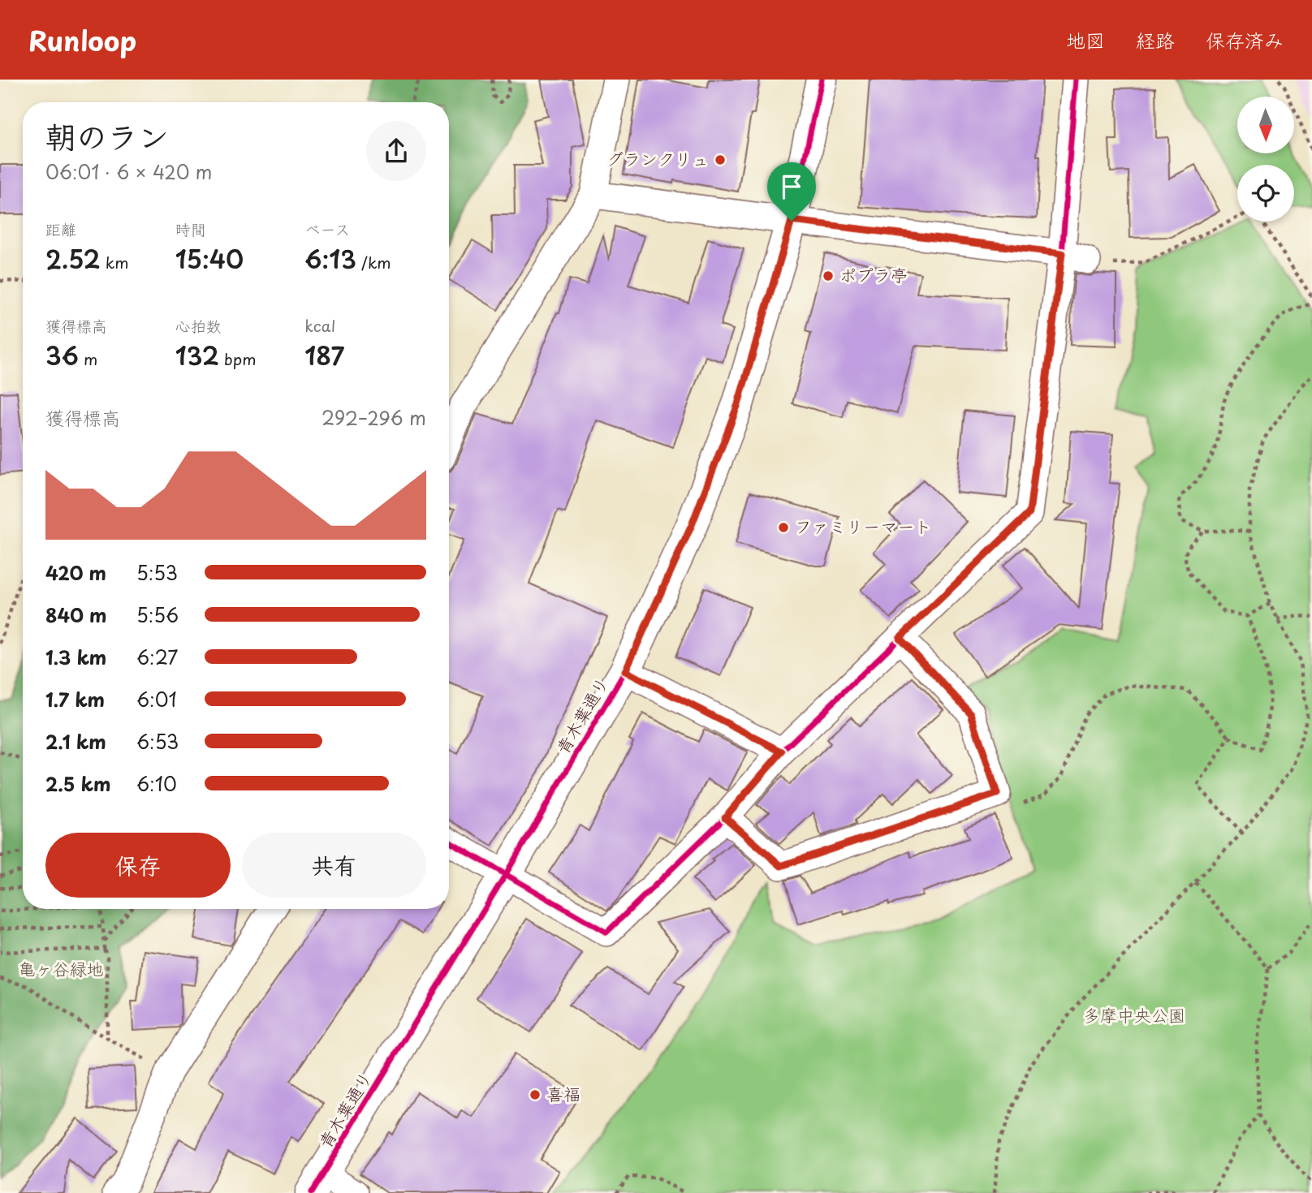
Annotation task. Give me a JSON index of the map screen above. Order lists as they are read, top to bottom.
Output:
{
  "streets": {
    "street": ["青木葉通り"]
  },
  "parks": ["亀ヶ谷緑地", "多摩中央公園"],
  "places": [
    "グランクリュ",
    "ポプラ亭",
    "ファミリーマート",
    "喜福"
  ],
  "north": "bottom",
  "page": {
    "header": "Runloop",
    "nav": ["地図", "経路", "保存済み"],
    "heading": ["朝のラン", "06:01 · 6 × 420 m"],
    "stats": [
      ["距離", "2.52 km"],
      ["時間", "15:40"],
      ["ペース", "6:13 /km"],
      ["獲得標高", "36 m"],
      ["心拍数", "132 bpm"],
      ["kcal", "187"]
    ],
    "chart": ["獲得標高", "292–296 m"],
    "list": [
      {
        "name": "420 m",
        "note": "5:53"
      },
      {
        "name": "840 m",
        "note": "5:56"
      },
      {
        "name": "1.3 km",
        "note": "6:27"
      },
      {
        "name": "1.7 km",
        "note": "6:01"
      },
      {
        "name": "2.1 km",
        "note": "6:53"
      },
      {
        "name": "2.5 km",
        "note": "6:10"
      }
    ],
    "buttons": ["保存", "共有"]
  }
}
